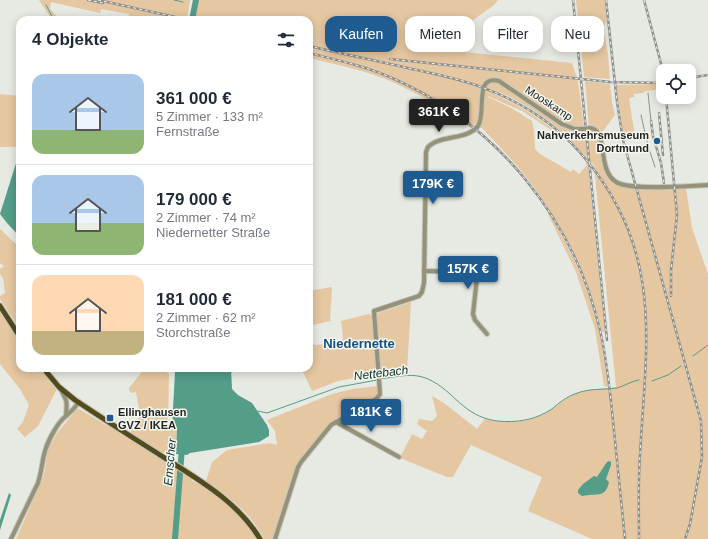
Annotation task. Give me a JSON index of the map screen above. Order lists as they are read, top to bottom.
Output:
{
  "streets": {
    "street": ["Mooskamp"]
  },
  "districts": ["Niedernette"],
  "water": ["Nettebach", "Emscher"],
  "places": {
    "other": ["Nahverkehrsmuseum Dortmund"],
    "transit": ["Ellinghausen GVZ / IKEA"]
  },
  "page": {
    "chip": [
      "Kaufen",
      "Mieten",
      "Filter",
      "Neu"
    ],
    "heading": "4 Objekte",
    "list": [
      {
        "name": "361 000 €",
        "note": "5 Zimmer · 133 m² · Fernstraße"
      },
      {
        "name": "179 000 €",
        "note": "2 Zimmer · 74 m² · Niedernetter Straße"
      },
      {
        "name": "181 000 €",
        "note": "2 Zimmer · 62 m² · Storchstraße"
      }
    ],
    "price": [
      "361K €",
      "179K €",
      "157K €",
      "181K €"
    ]
  }
}
